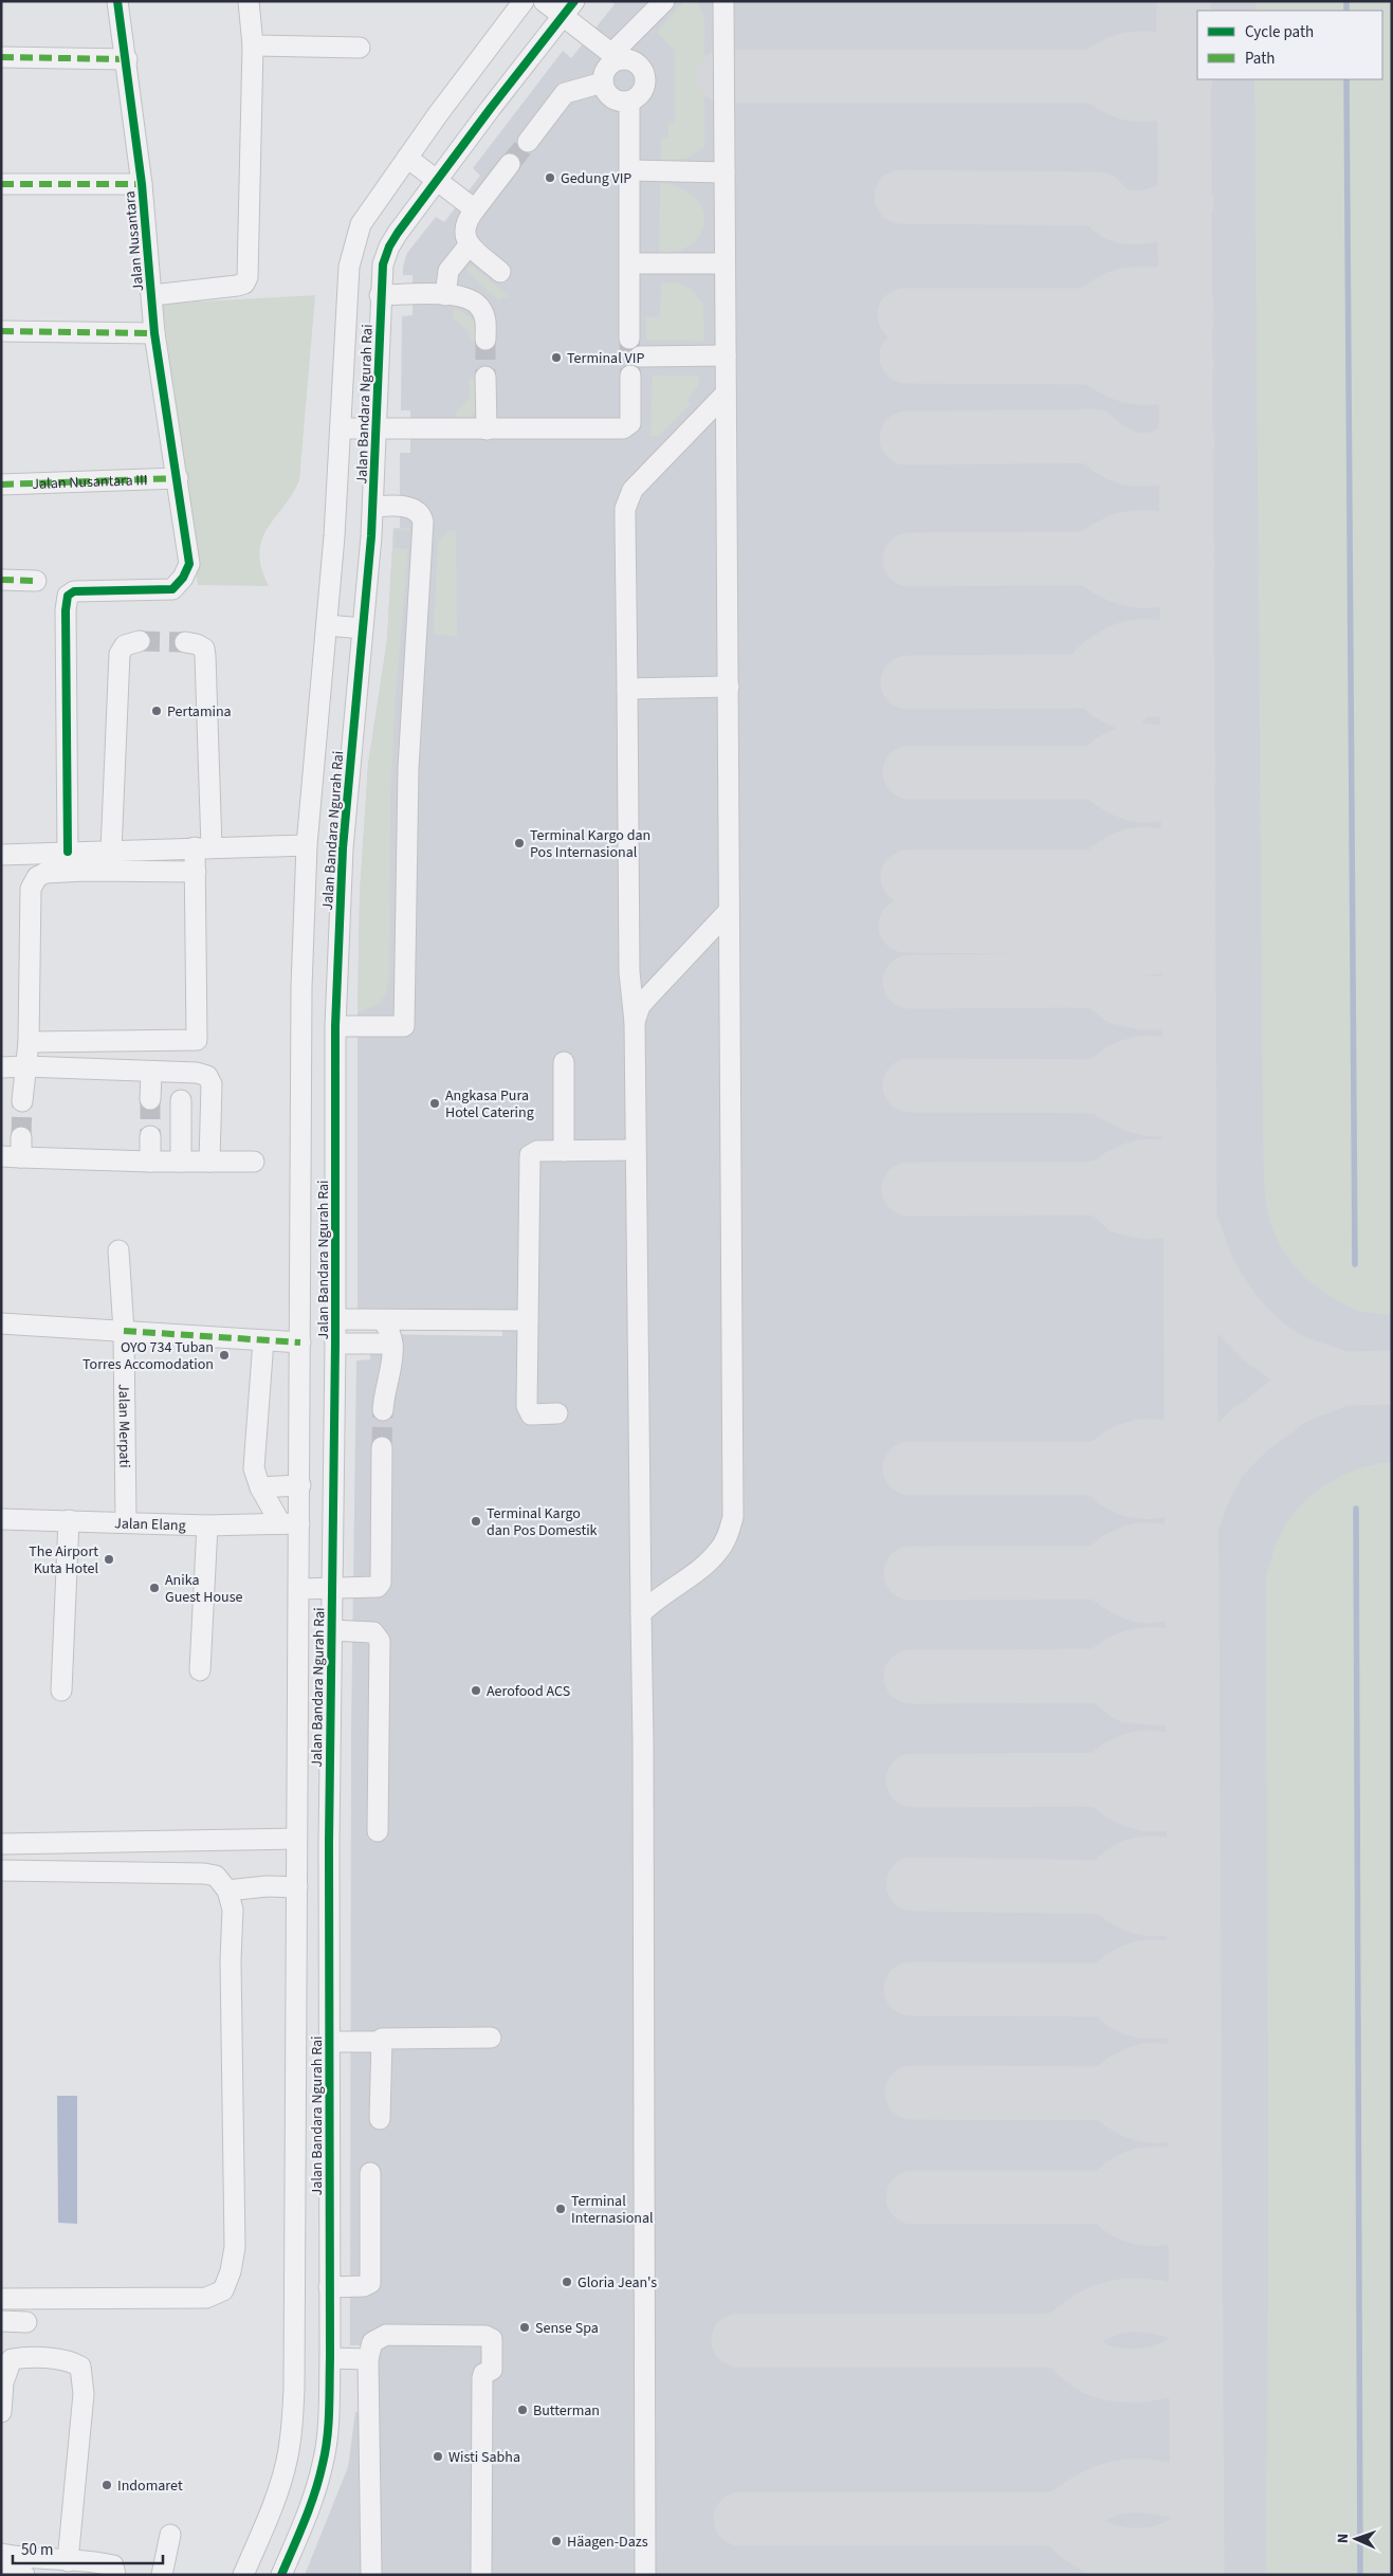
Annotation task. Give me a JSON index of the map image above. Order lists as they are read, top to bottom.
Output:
{
  "streets": {
    "street": [
      "Jalan Nusantara",
      "Jalan Bandara Ngurah Rai",
      "Jalan Nusantara III",
      "Jalan Merpati",
      "Jalan Elang"
    ]
  },
  "crossings": [
    ["Jalan Nusantara", "Jalan Nusantara III"],
    ["Jalan Bandara Ngurah Rai", "Jalan Elang"],
    ["Jalan Merpati", "Jalan Elang"]
  ],
  "places": [
    "Gedung VIP",
    "Terminal VIP",
    "Pertamina",
    "Terminal Kargo dan Pos Internasional",
    "Angkasa Pura Hotel Catering",
    "OYO 734 Tuban Torres Accomodation",
    "Terminal Kargo dan Pos Domestik",
    "The Airport Kuta Hotel",
    "Anika Guest House",
    "Aerofood ACS",
    "Terminal Internasional",
    "Gloria Jean's",
    "Sense Spa",
    "Butterman",
    "Wisti Sabha",
    "Indomaret",
    "Häagen-Dazs"
  ],
  "legend": ["Cycle path", "Path"],
  "scale_bar": "50 m",
  "north": "left"
}
